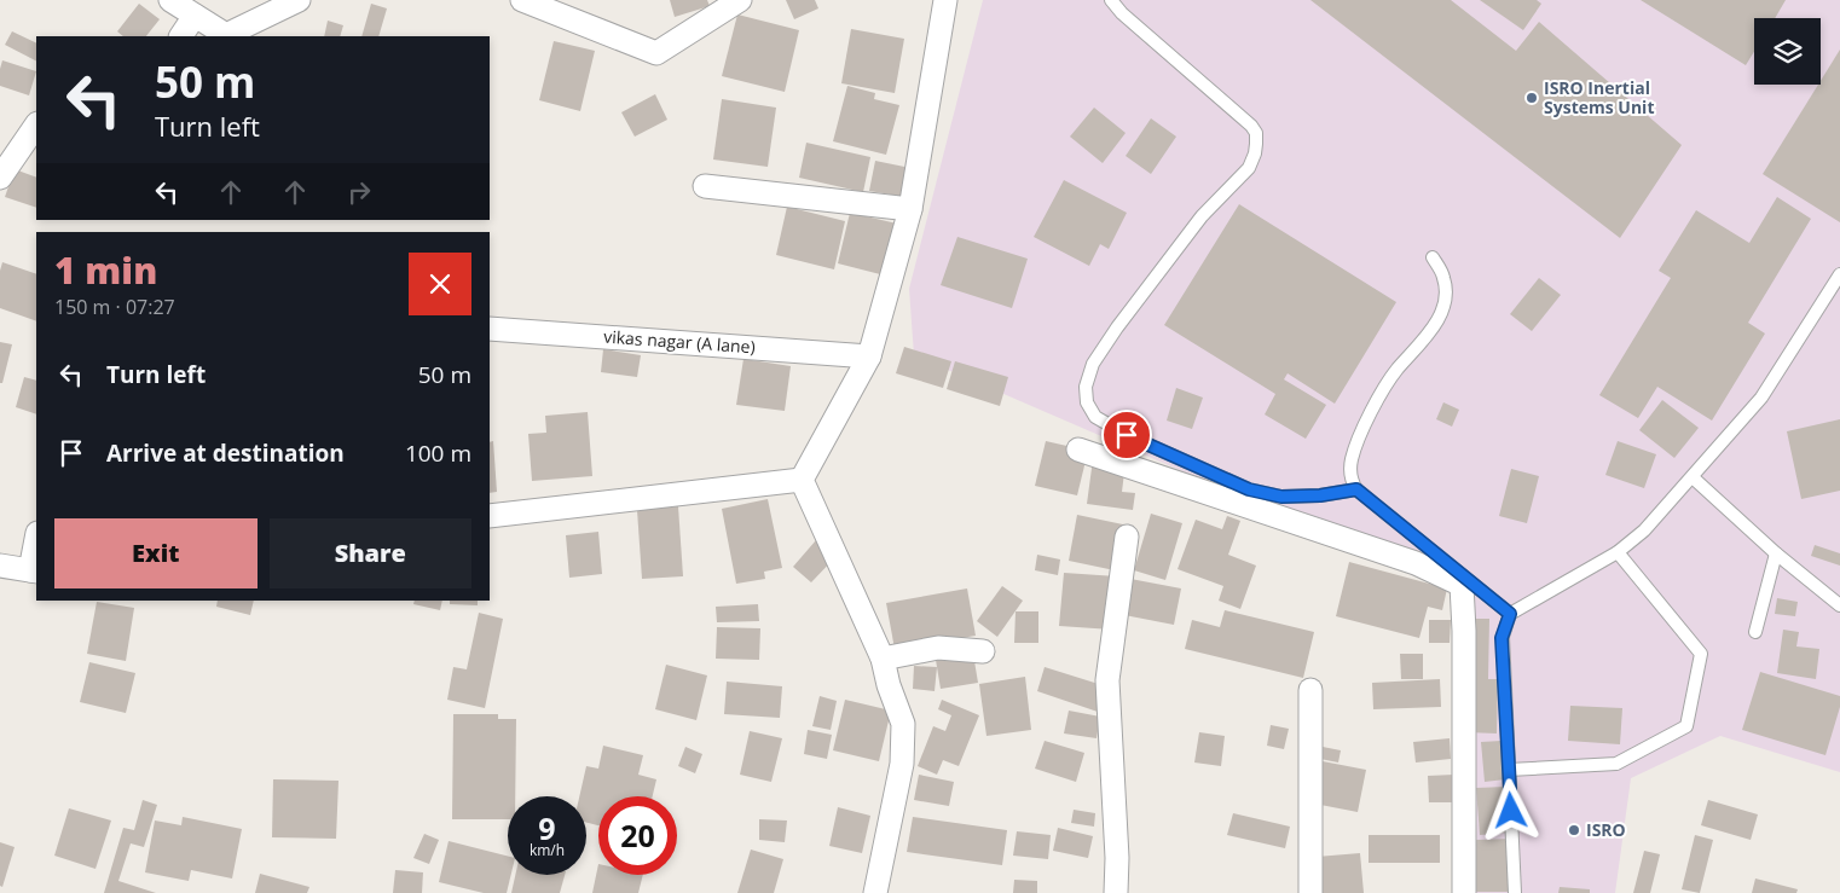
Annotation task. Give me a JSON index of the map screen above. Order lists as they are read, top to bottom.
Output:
{
  "streets": {
    "street": ["vikas nagar (A lane)"]
  },
  "places": ["ISRO Inertial Systems Unit", "ISRO"],
  "page": {
    "turn": ["50 m", "Turn left"],
    "heading": ["1 min", "150 m · 07:27"],
    "list": [
      {
        "name": "Turn left",
        "value": "50 m"
      },
      {
        "name": "Arrive at destination",
        "value": "100 m"
      }
    ],
    "buttons": ["Exit", "Share"],
    "speed": "9 km/h",
    "limit": "20"
  }
}
